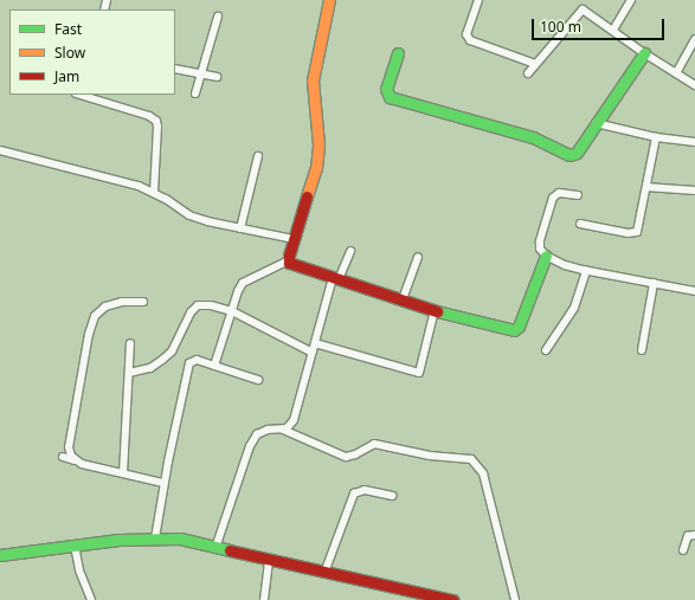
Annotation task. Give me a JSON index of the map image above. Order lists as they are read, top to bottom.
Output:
{
  "legend": ["Fast", "Slow", "Jam"],
  "scale_bar": "100 m"
}
